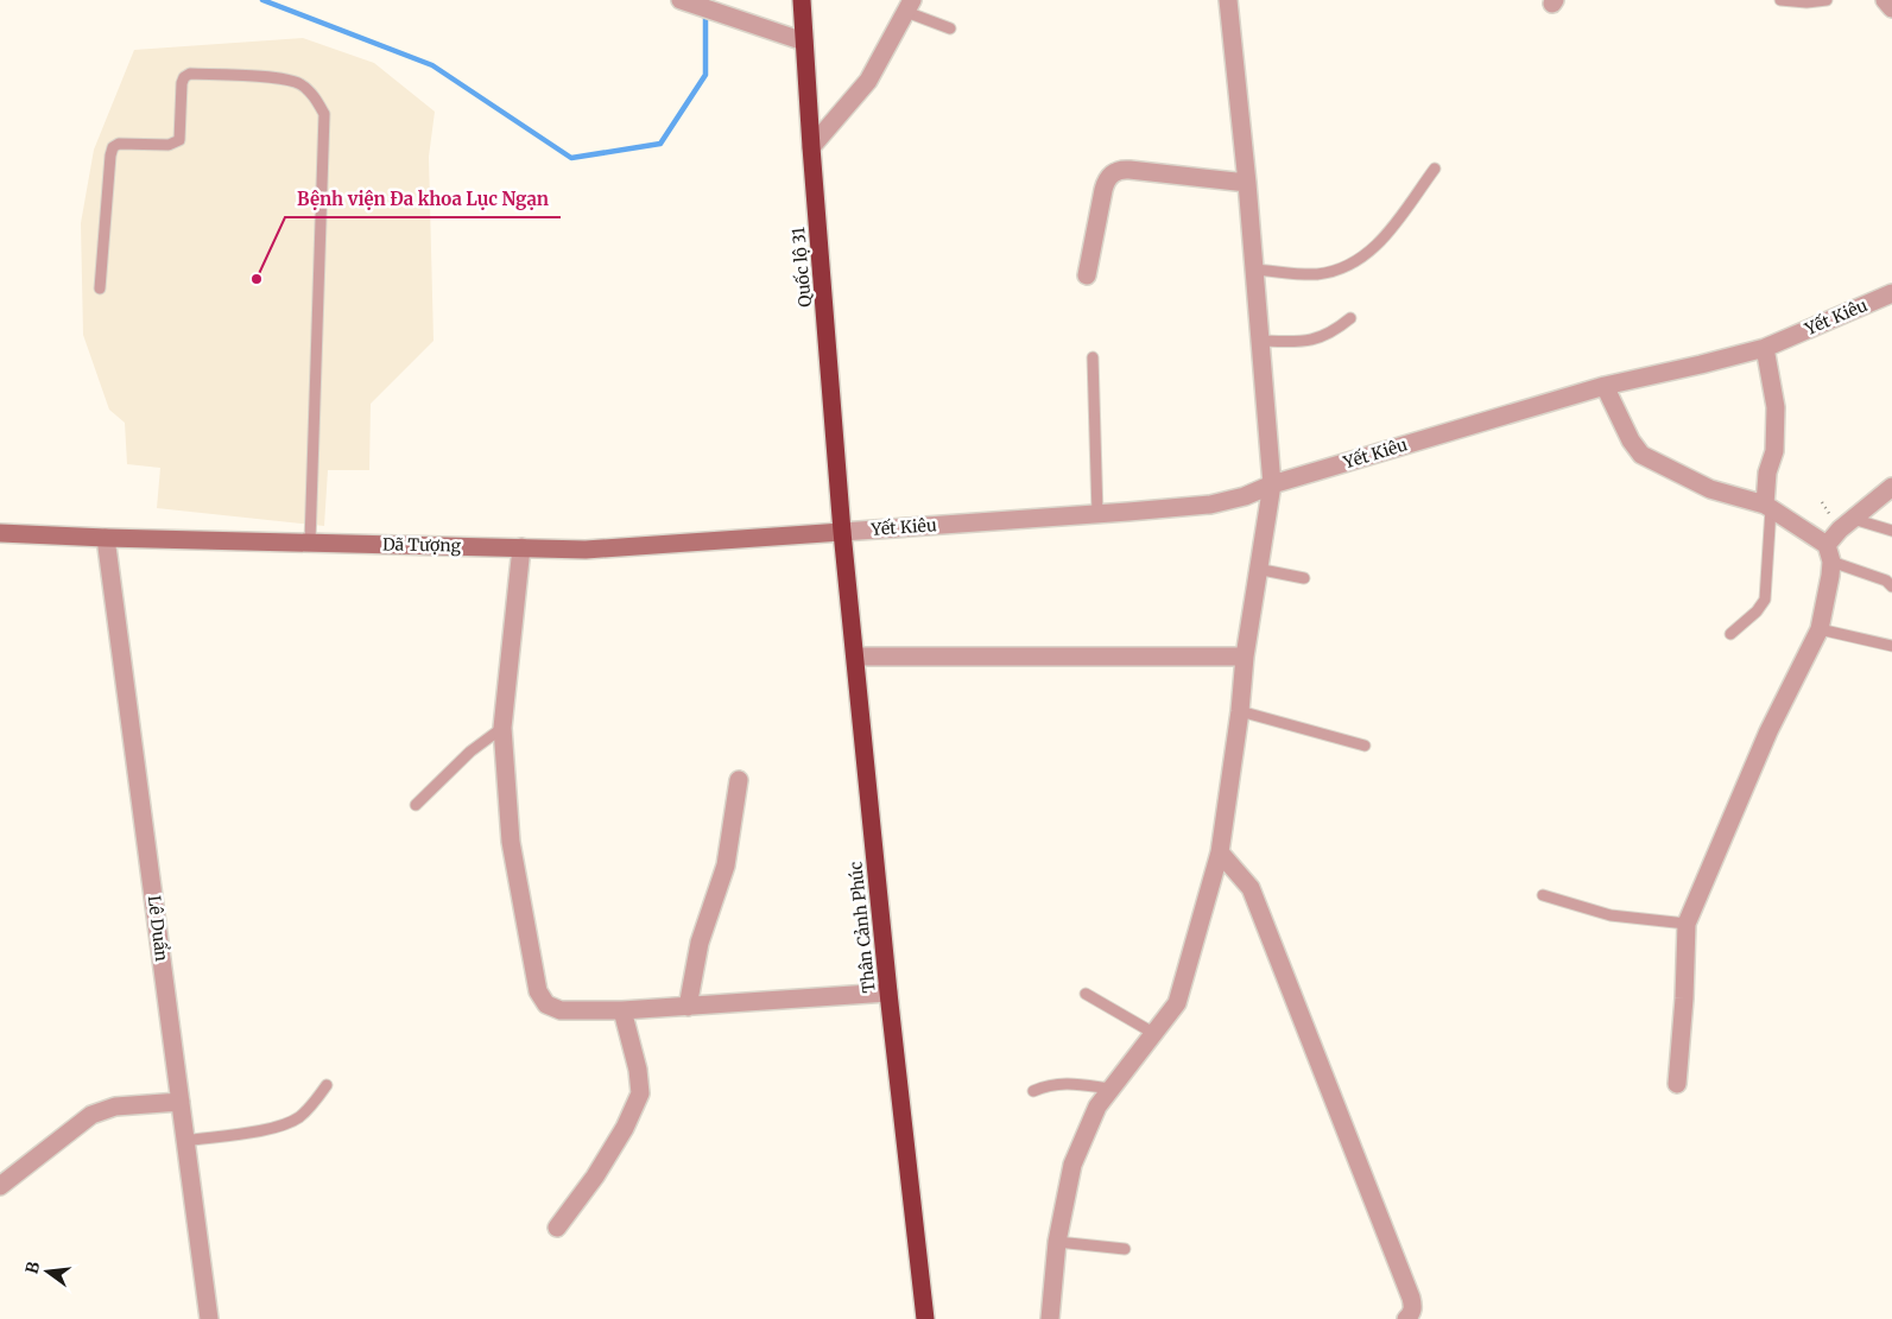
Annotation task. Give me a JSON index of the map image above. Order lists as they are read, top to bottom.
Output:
{
  "streets": {
    "highway": ["Quốc lộ 31", "Thân Cảnh Phúc"],
    "street": ["Yết Kiêu", "Dã Tượng", "Lê Duẩn"]
  },
  "crossings": [
    ["Quốc lộ 31", "Yết Kiêu"],
    ["Quốc lộ 31", "Dã Tượng"],
    ["Quốc lộ 31", "Thân Cảnh Phúc"],
    ["Yết Kiêu", "Dã Tượng"],
    ["Yết Kiêu", "Thân Cảnh Phúc"],
    ["Dã Tượng", "Thân Cảnh Phúc"],
    ["Dã Tượng", "Lê Duẩn"]
  ],
  "places": ["Bệnh viện Đa khoa Lục Ngạn"],
  "north": "left"
}
